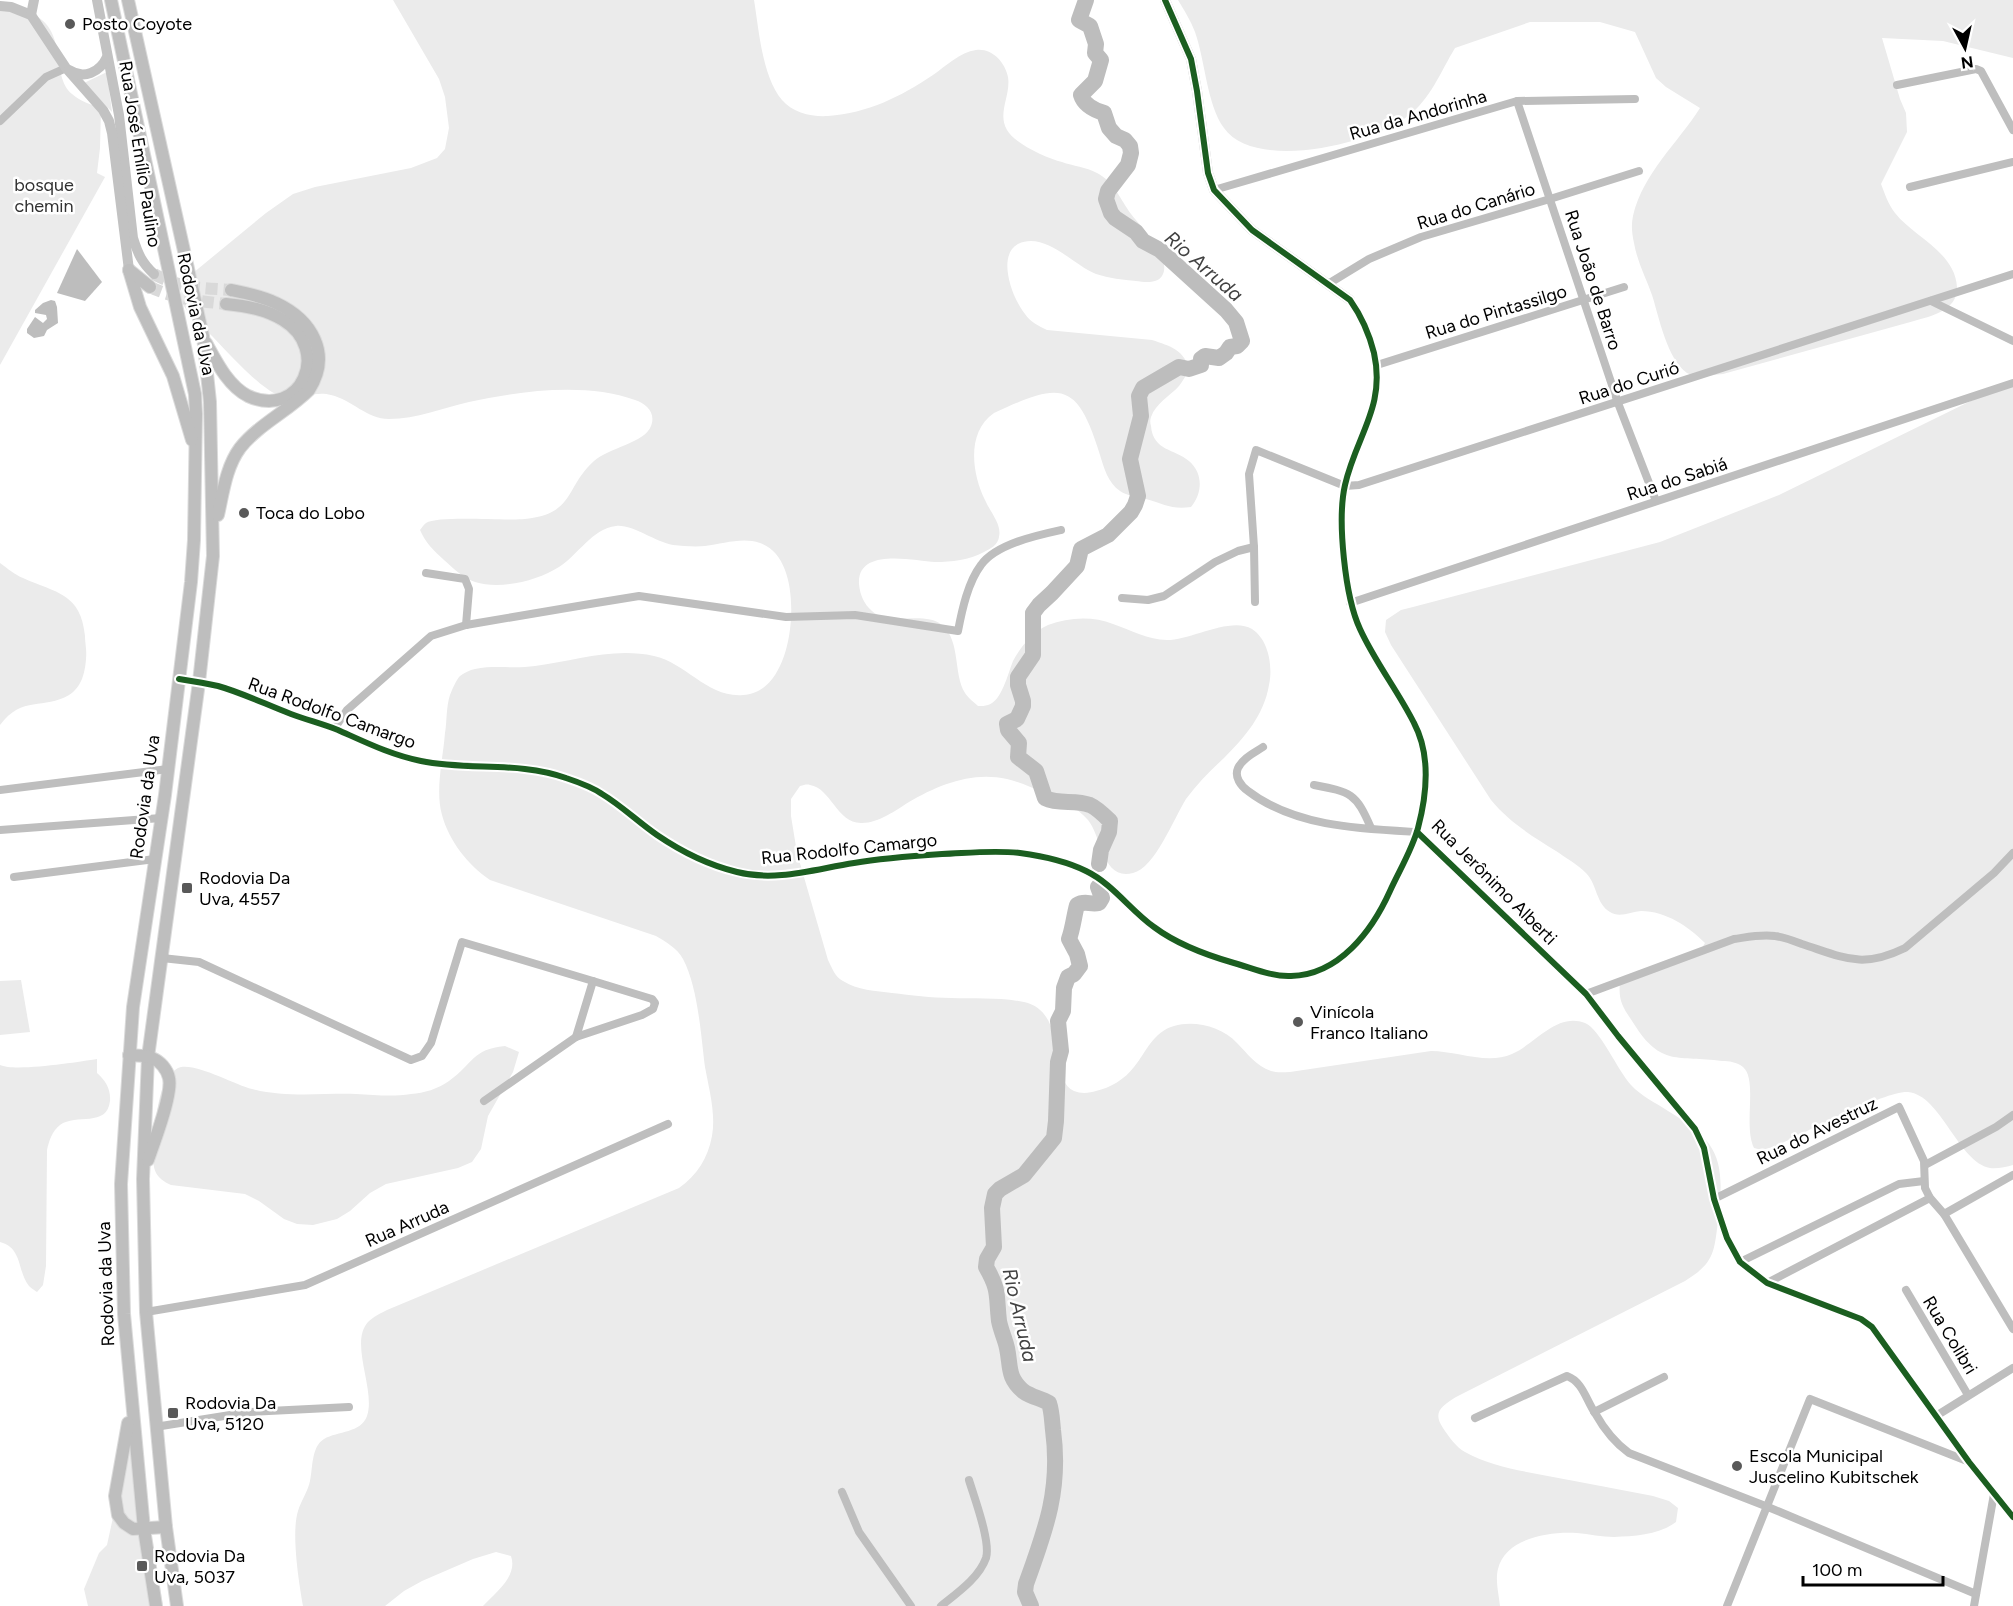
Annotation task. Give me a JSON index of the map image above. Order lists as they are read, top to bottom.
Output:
{
  "streets": {
    "main road": ["Rodovia da Uva"],
    "street": [
      "Rua da Andorinha",
      "Rua José Emílio Paulino",
      "Rua do Canário",
      "Rua João de Barro",
      "Rua do Pintassilgo",
      "Rua do Curió",
      "Rua do Sabiá",
      "Rua Rodolfo Camargo",
      "Rua Jerônimo Alberti",
      "Rua do Avestruz",
      "Rua Arruda",
      "Rua Colibri"
    ]
  },
  "crossings": [
    ["Rua da Andorinha", "Rua João de Barro"],
    ["Rua da Andorinha", "Rua Jerônimo Alberti"],
    ["Rua do Canário", "Rua João de Barro"],
    ["Rua do Canário", "Rua Jerônimo Alberti"],
    ["Rua João de Barro", "Rua do Pintassilgo"],
    ["Rua João de Barro", "Rua do Curió"],
    ["Rua João de Barro", "Rua do Sabiá"],
    ["Rua do Pintassilgo", "Rua Jerônimo Alberti"],
    ["Rodovia da Uva", "Rua Rodolfo Camargo"],
    ["Rodovia da Uva", "Rua Arruda"],
    ["Rua do Curió", "Rua Jerônimo Alberti"],
    ["Rua do Sabiá", "Rua Jerônimo Alberti"],
    ["Rua Rodolfo Camargo", "Rua Jerônimo Alberti"],
    ["Rua Jerônimo Alberti", "Rua do Avestruz"]
  ],
  "water": ["Rio Arruda"],
  "parks": ["bosque chemin"],
  "places": {
    "other": [
      "Posto Coyote",
      "Toca do Lobo",
      "Vinícola Franco Italiano",
      "Escola Municipal Juscelino Kubitschek"
    ],
    "transit": ["Rodovia Da Uva, 4557", "Rodovia Da Uva, 5120", "Rodovia Da Uva, 5037"]
  },
  "scale_bar": "100 m",
  "north": "bottom"
}
